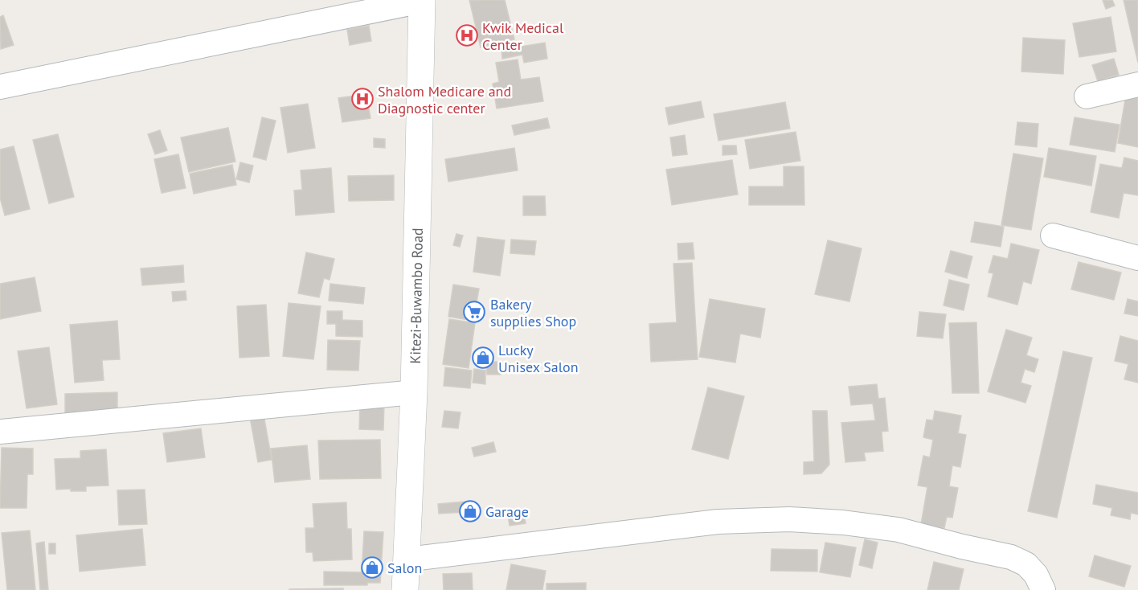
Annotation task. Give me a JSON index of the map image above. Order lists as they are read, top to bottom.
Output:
{
  "streets": {
    "street": ["Kitezi-Buwambo Road"]
  },
  "places": {
    "hospital": ["Kwik Medical Center", "Shalom Medicare and Diagnostic center"],
    "supermarket": ["Bakery supplies Shop"],
    "shop": ["Lucky Unisex Salon", "Garage", "Salon"]
  }
}
